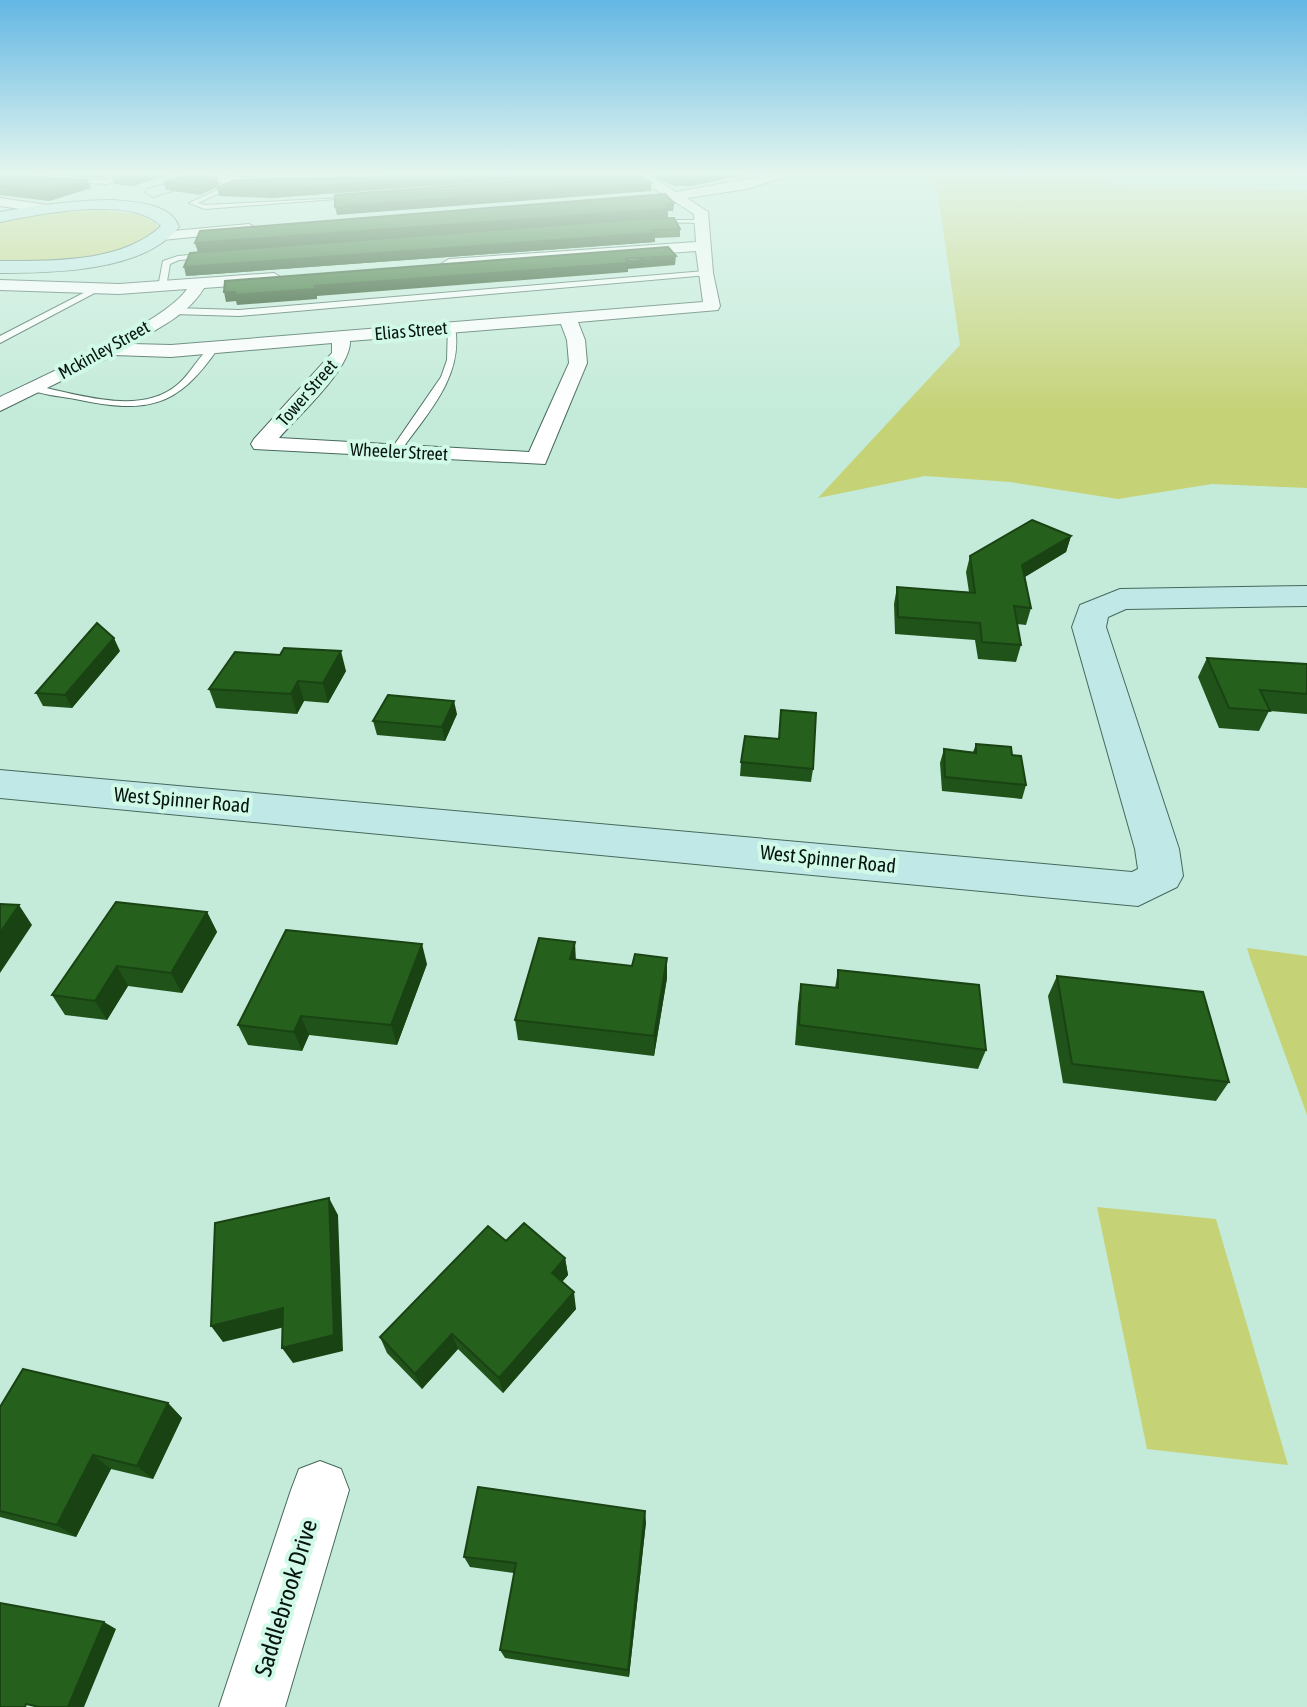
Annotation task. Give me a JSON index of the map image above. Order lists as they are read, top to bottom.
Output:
{
  "streets": {
    "street": [
      "Elias Street",
      "Mckinley Street",
      "Tower Street",
      "Wheeler Street",
      "West Spinner Road",
      "Saddlebrook Drive"
    ]
  },
  "crossings": [
    ["Elias Street", "Mckinley Street"],
    ["Elias Street", "Tower Street"],
    ["Elias Street", "Wheeler Street"],
    ["Tower Street", "Wheeler Street"]
  ]
}
